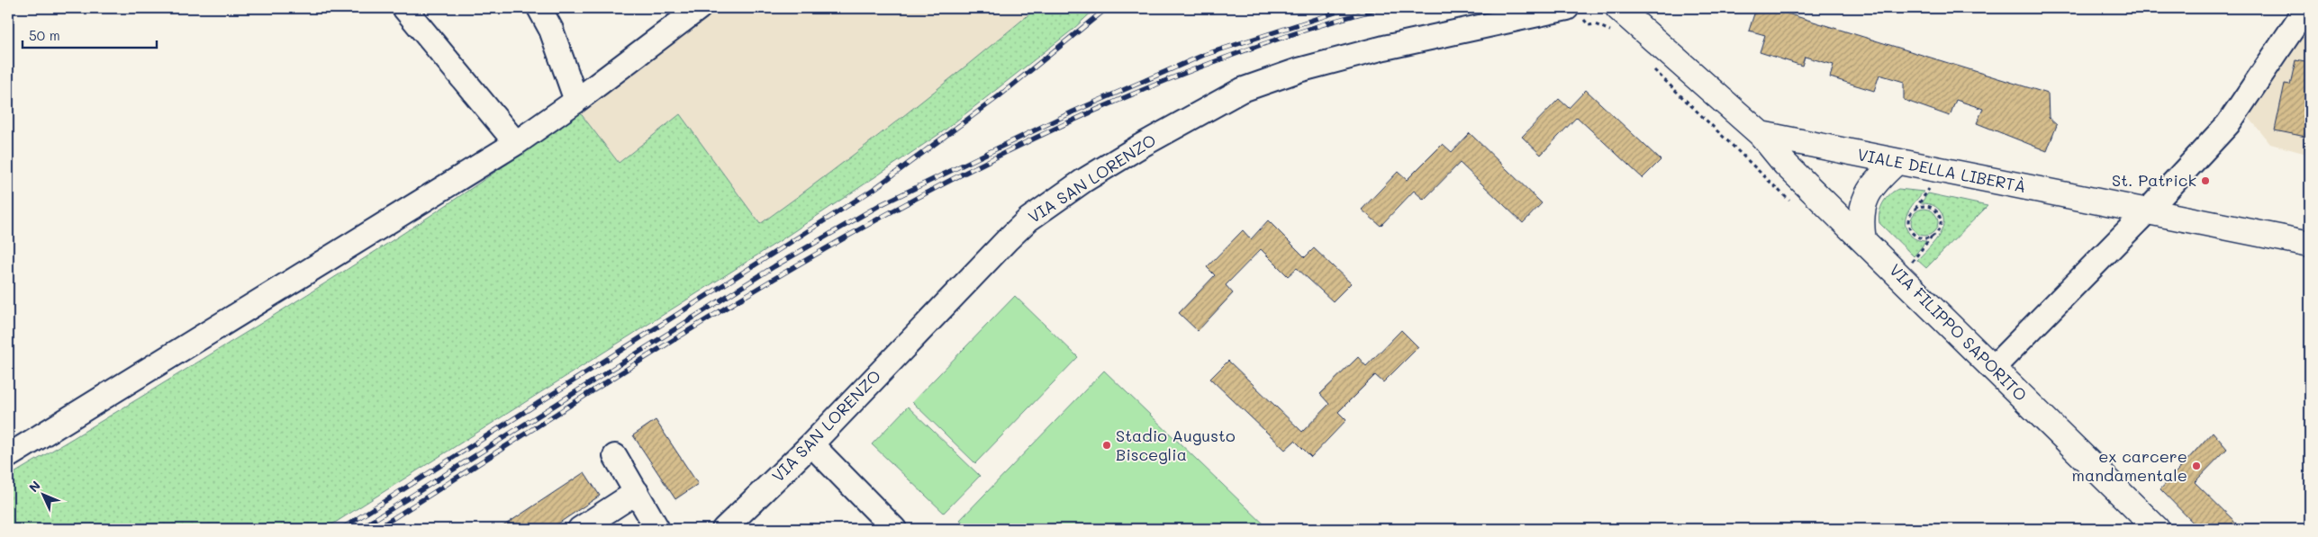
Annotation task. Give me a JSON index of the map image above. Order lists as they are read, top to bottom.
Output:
{
  "streets": {
    "main road": ["VIALE DELLA LIBERTÀ", "VIA FILIPPO SAPORITO"],
    "street": ["VIA SAN LORENZO"]
  },
  "crossings": [
    ["VIALE DELLA LIBERTÀ", "VIA FILIPPO SAPORITO"]
  ],
  "places": ["St. Patrick", "Stadio Augusto Bisceglia", "ex carcere mandamentale"],
  "scale_bar": "50 m",
  "north": "top left"
}
